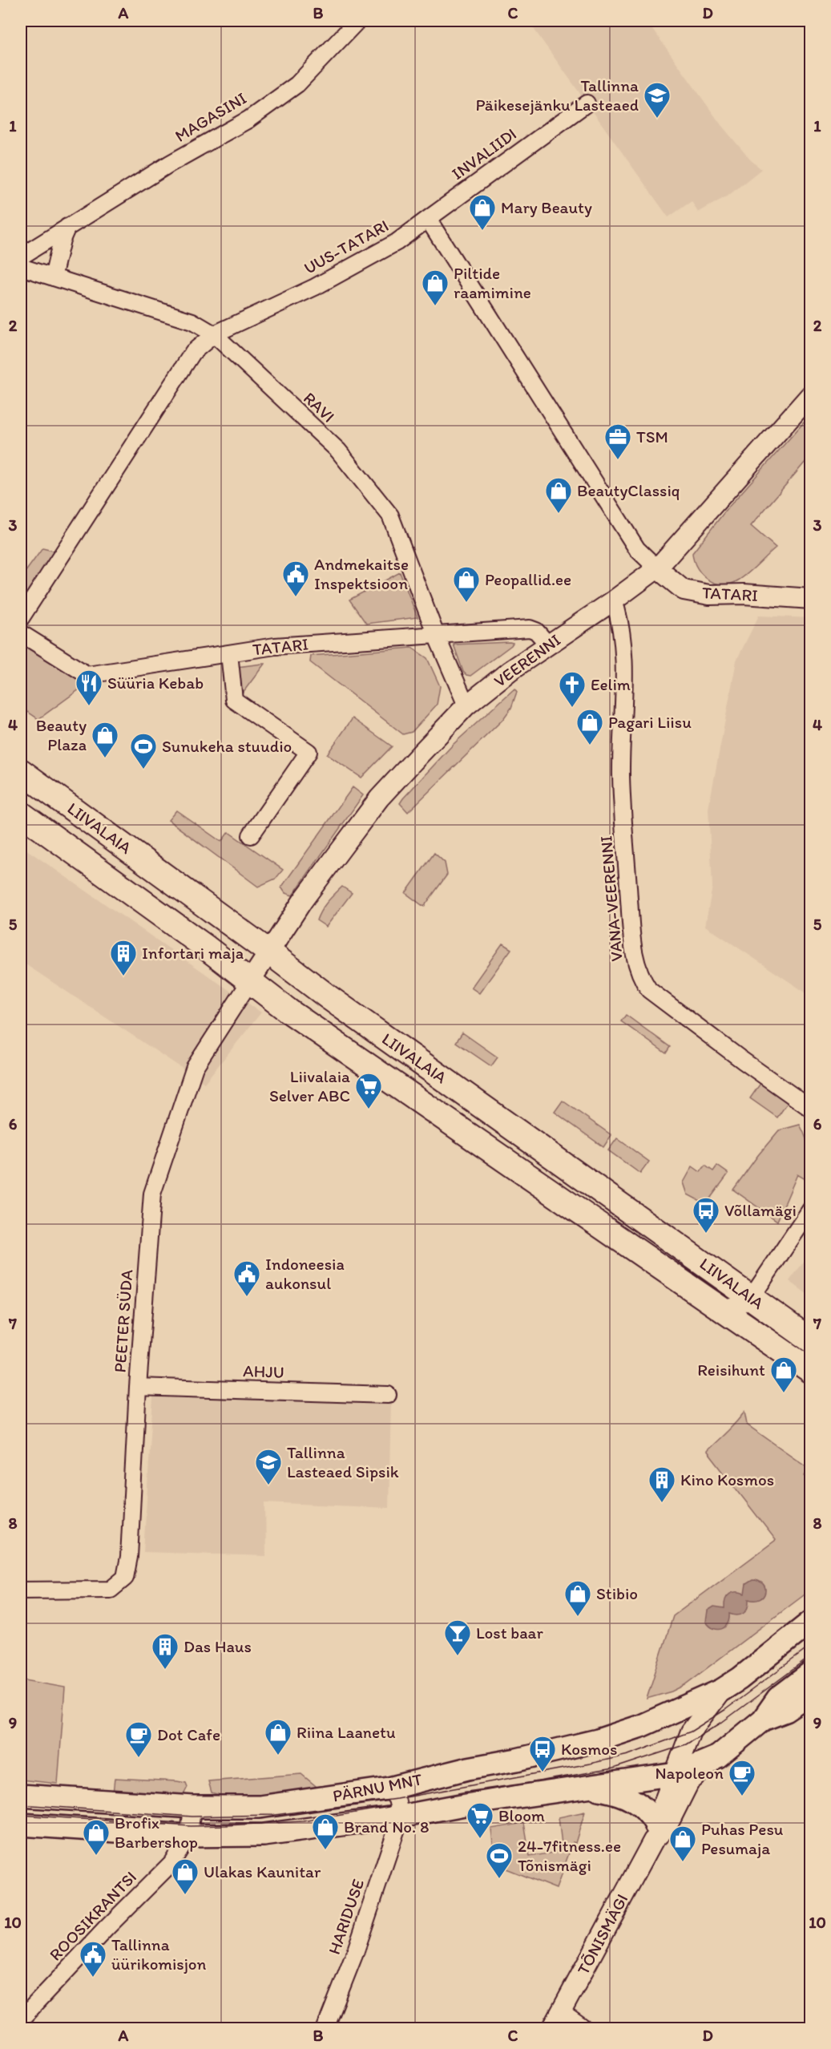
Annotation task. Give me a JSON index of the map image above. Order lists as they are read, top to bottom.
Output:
{
  "streets": {
    "main road": ["LIIVALAIA", "PÄRNU MNT"],
    "street": [
      "MAGASINI",
      "INVALIIDI",
      "UUS-TATARI",
      "RAVI",
      "TATARI",
      "VEERENNI",
      "VANA-VEERENNI",
      "PEETER SÜDA",
      "AHJU",
      "ROOSIKRANTSI",
      "HARIDUSE",
      "TÕNISMÄGI"
    ]
  },
  "crossings": [
    ["INVALIIDI", "UUS-TATARI"],
    ["UUS-TATARI", "RAVI"],
    ["RAVI", "TATARI"],
    ["RAVI", "VEERENNI"],
    ["TATARI", "VEERENNI"],
    ["VEERENNI", "LIIVALAIA"],
    ["VEERENNI", "VANA-VEERENNI"],
    ["VEERENNI", "PEETER SÜDA"],
    ["LIIVALAIA", "PEETER SÜDA"],
    ["PEETER SÜDA", "AHJU"],
    ["PÄRNU MNT", "ROOSIKRANTSI"],
    ["PÄRNU MNT", "HARIDUSE"],
    ["PÄRNU MNT", "TÕNISMÄGI"]
  ],
  "places": {
    "school or university": ["Tallinna Päikesejänku Lasteaed", "Tallinna Lasteaed Sipsik"],
    "shop": [
      "Mary Beauty",
      "Piltide raamimine",
      "BeautyClassiq",
      "Peopallid.ee",
      "Pagari Liisu",
      "Beauty Plaza",
      "Reisihunt",
      "Stibio",
      "Riina Laanetu",
      "Brand No. 8",
      "Brofix Barbershop",
      "Puhas Pesu Pesumaja",
      "Ulakas Kaunitar"
    ],
    "office": ["TSM"],
    "public building": ["Andmekaitse Inspektsioon", "Indoneesia aukonsul", "Tallinna üürikomisjon"],
    "restaurant": ["Süüria Kebab"],
    "church": ["Eelim"],
    "sports": ["Sunukeha stuudio", "24-7fitness.ee Tõnismägi"],
    "building": ["Infortari maja", "Kino Kosmos", "Das Haus"],
    "supermarket": ["Liivalaia Selver ABC", "Bloom"],
    "bus stop": ["Võllamägi", "Kosmos"],
    "bar": ["Lost baar"],
    "cafe": ["Dot Cafe", "Napoleon"]
  },
  "grid": {
    "columns": [
      "A",
      "B",
      "C",
      "D"
    ],
    "rows": [
      "1",
      "2",
      "3",
      "4",
      "5",
      "6",
      "7",
      "8",
      "9",
      "10"
    ]
  }
}
